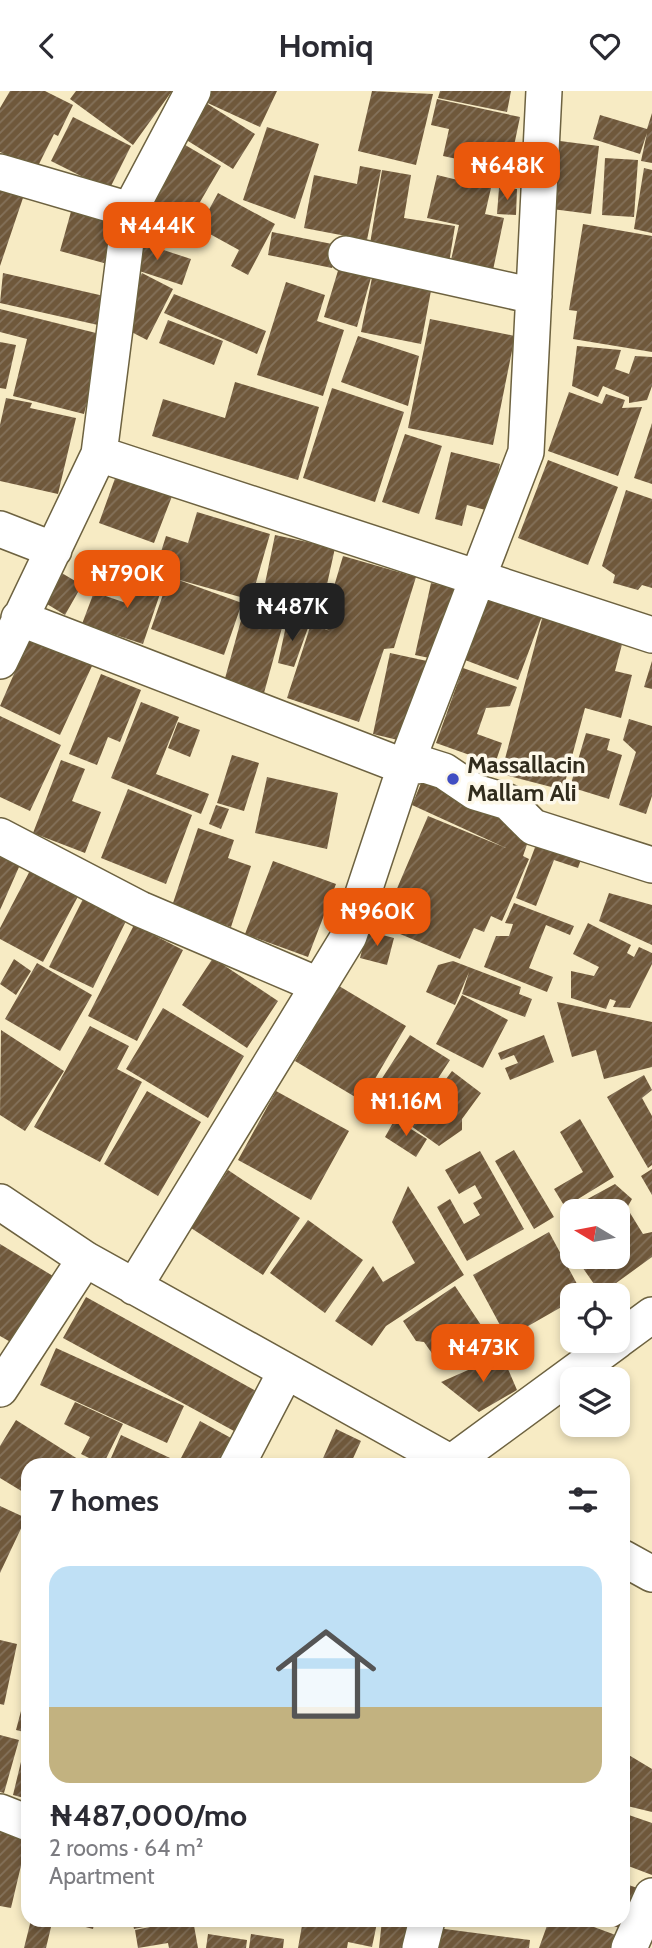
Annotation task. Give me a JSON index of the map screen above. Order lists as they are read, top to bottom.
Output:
{
  "places": ["Massallacin Mallam Ali"],
  "north": "left",
  "page": {
    "header": "Homiq",
    "price": [
      "₦648K",
      "₦444K",
      "₦790K",
      "₦487K",
      "₦960K",
      "₦1.16M",
      "₦473K"
    ],
    "heading": "7 homes",
    "list": [
      {
        "name": "₦487,000/mo",
        "note": "2 rooms · 64 m² · Apartment"
      }
    ]
  }
}
